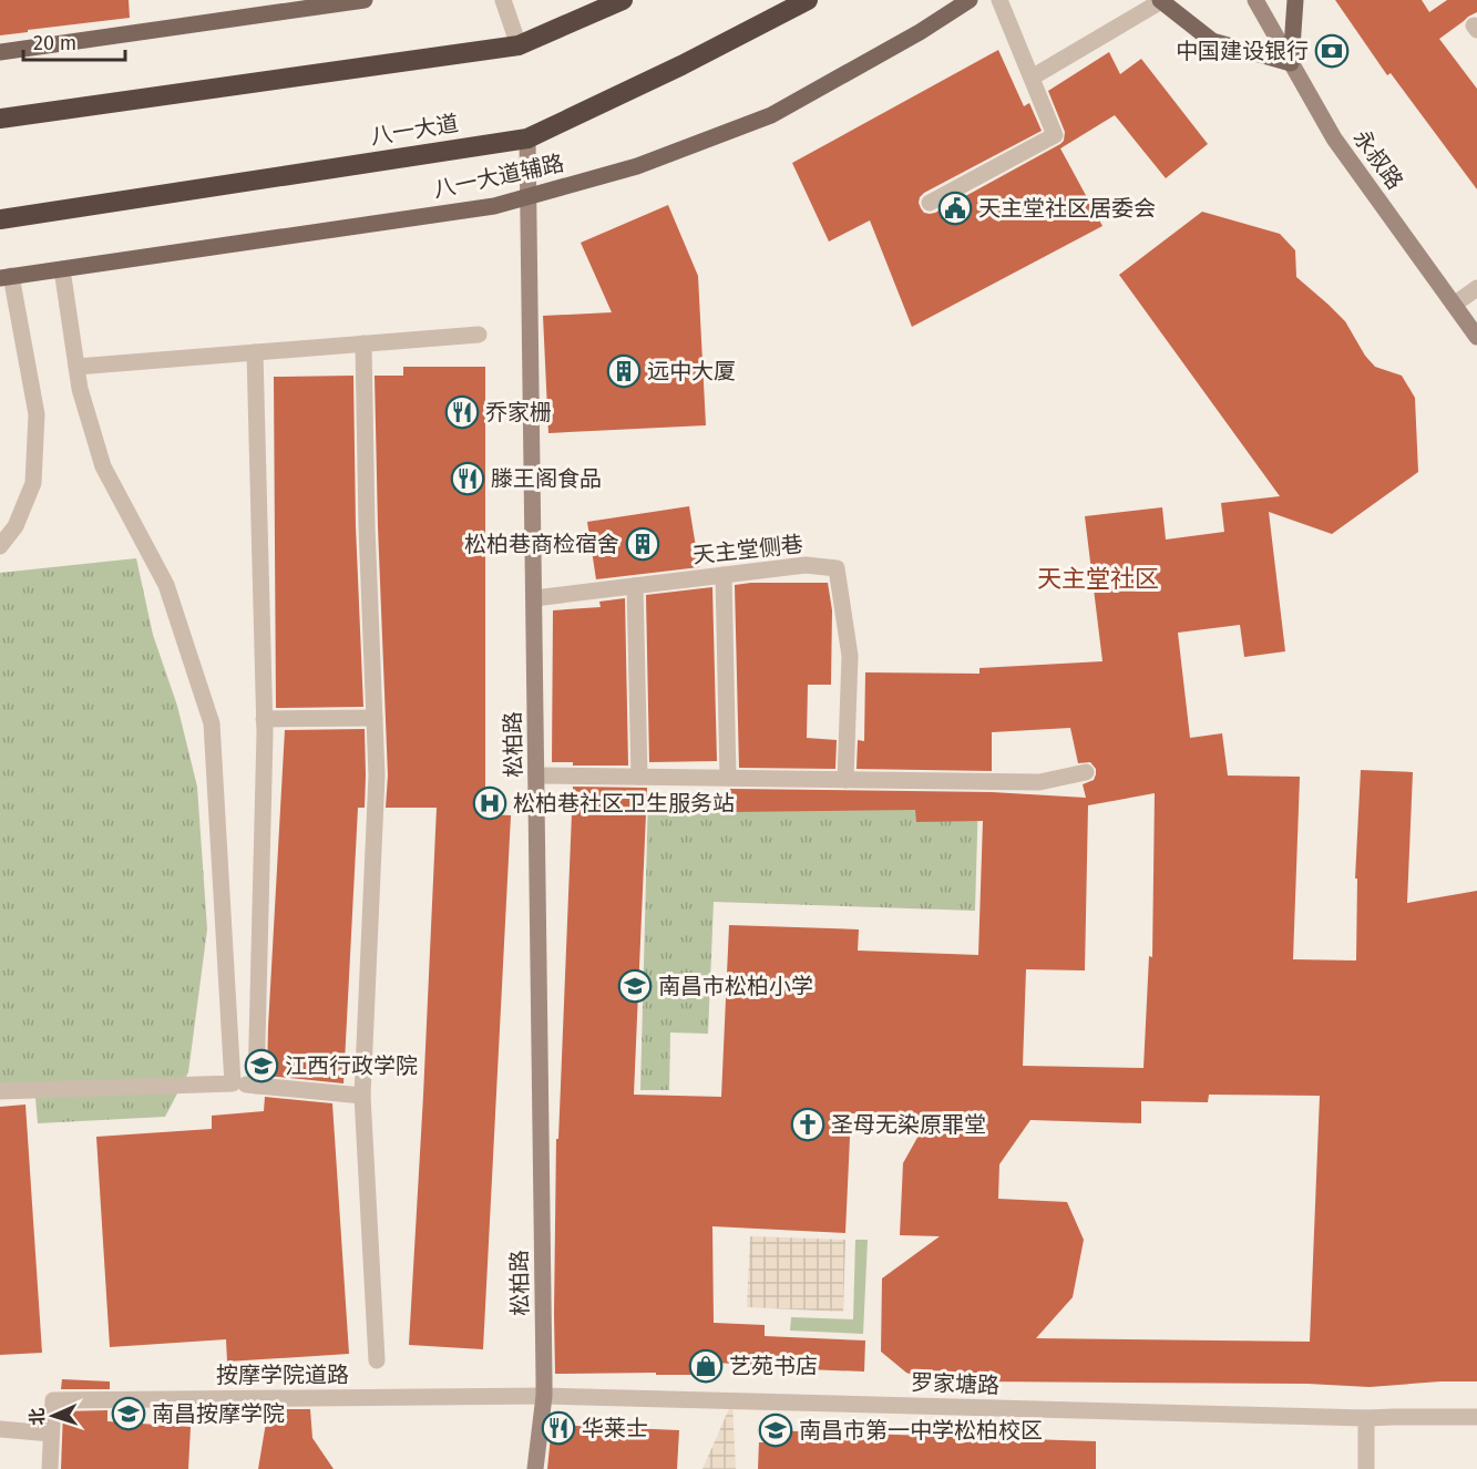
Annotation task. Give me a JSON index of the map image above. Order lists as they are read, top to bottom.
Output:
{
  "streets": {
    "highway": ["八一大道"],
    "main road": ["八一大道辅路"],
    "street": [
      "永叔路",
      "天主堂侧巷",
      "松柏路",
      "按摩学院道路",
      "罗家塘路"
    ]
  },
  "crossings": [
    ["八一大道", "松柏路"],
    ["八一大道辅路", "松柏路"],
    ["天主堂侧巷", "松柏路"],
    ["松柏路", "按摩学院道路"],
    ["松柏路", "罗家塘路"],
    ["按摩学院道路", "罗家塘路"]
  ],
  "districts": ["天主堂社区"],
  "places": {
    "bank": ["中国建设银行"],
    "public building": ["天主堂社区居委会"],
    "building": ["远中大厦", "松柏巷商检宿舍"],
    "restaurant": ["乔家栅", "滕王阁食品", "华莱士"],
    "hospital": ["松柏巷社区卫生服务站"],
    "school or university": [
      "南昌市松柏小学",
      "江西行政学院",
      "南昌按摩学院",
      "南昌市第一中学松柏校区"
    ],
    "church": ["圣母无染原罪堂"],
    "shop": ["艺苑书店"]
  },
  "scale_bar": "20 m",
  "north": "left"
}
